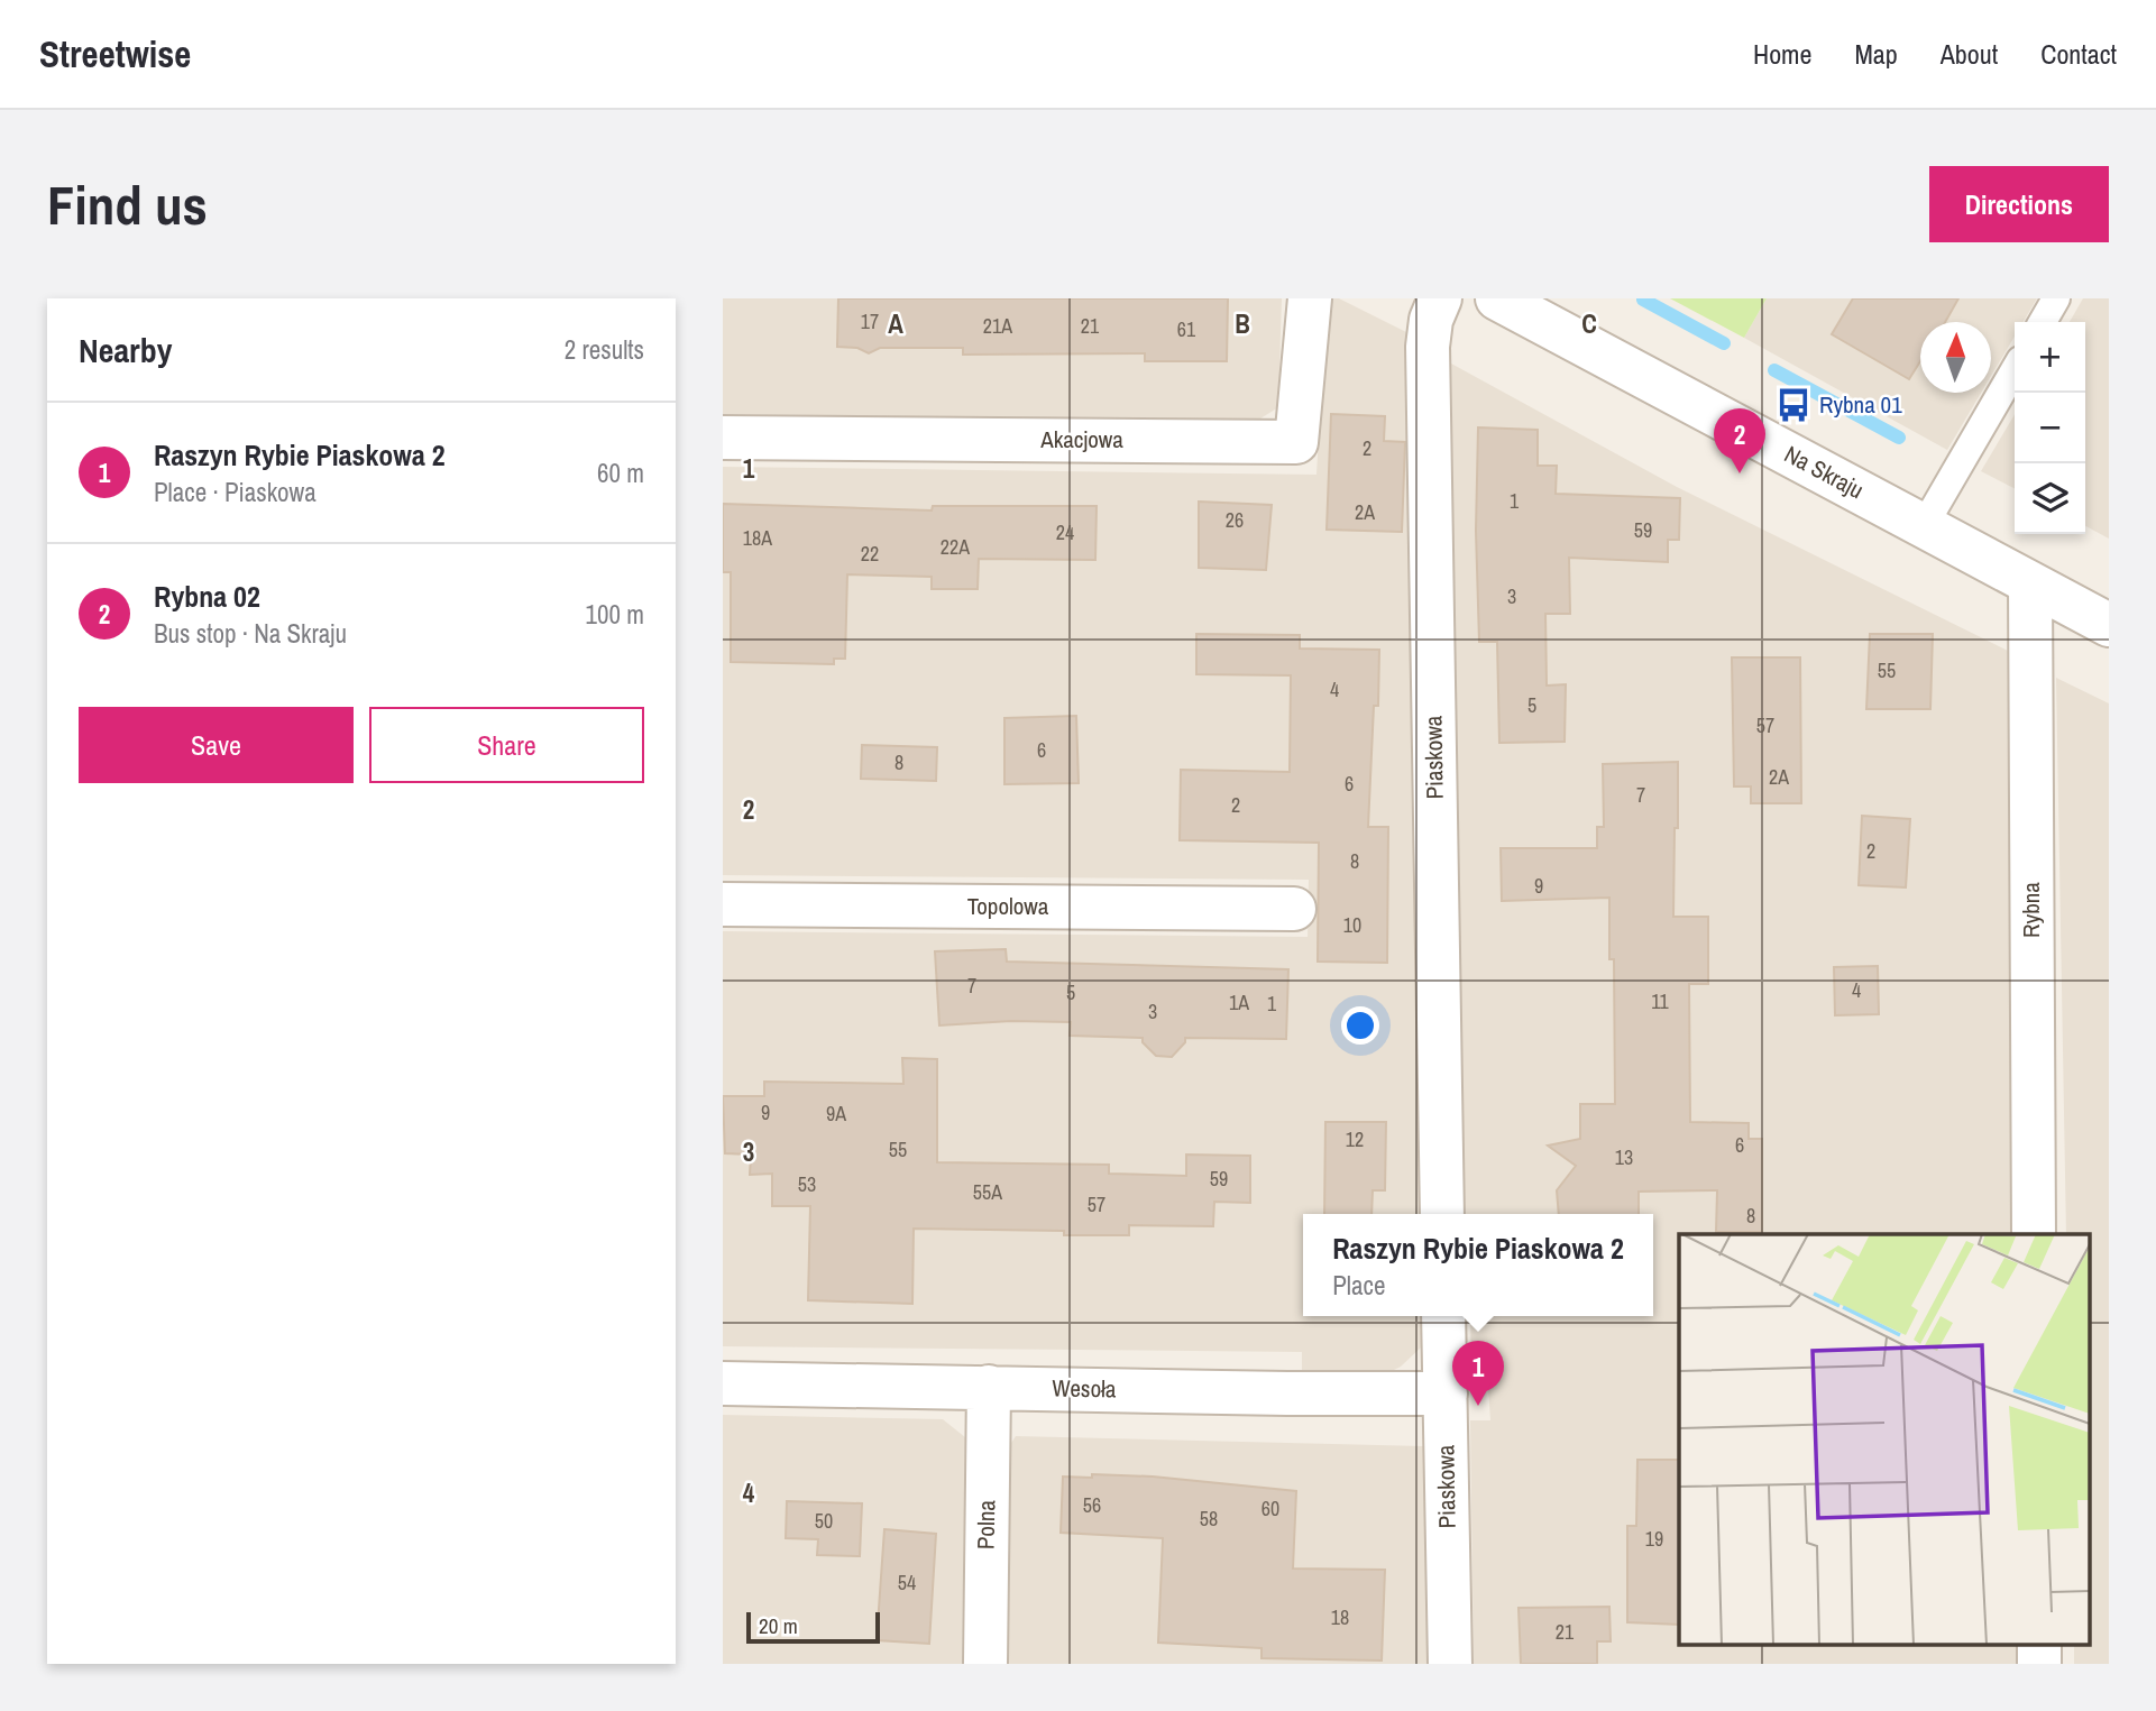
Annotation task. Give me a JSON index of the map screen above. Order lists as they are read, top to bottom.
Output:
{
  "streets": {
    "street": [
      "Akacjowa",
      "Na Skraju",
      "Piaskowa",
      "Topolowa",
      "Rybna",
      "Wesoła",
      "Polna"
    ]
  },
  "crossings": [
    ["Na Skraju", "Rybna"],
    ["Piaskowa", "Wesoła"],
    ["Wesoła", "Polna"]
  ],
  "places": {
    "bus stop": ["Rybna 01"]
  },
  "house_numbers": [
    "17",
    "21A",
    "21",
    "61",
    "2",
    "1",
    "2A",
    "26",
    "59",
    "24",
    "18A",
    "22A",
    "22",
    "3",
    "55",
    "4",
    "5",
    "57",
    "6",
    "8",
    "2A",
    "6",
    "7",
    "2",
    "2",
    "8",
    "9",
    "10",
    "7",
    "4",
    "5",
    "11",
    "1A",
    "1",
    "3",
    "9",
    "9A",
    "12",
    "6",
    "55",
    "13",
    "59",
    "53",
    "55A",
    "57",
    "8",
    "56",
    "60",
    "58",
    "50",
    "19",
    "54",
    "18",
    "21"
  ],
  "scale_bar": "20 m",
  "north": "top",
  "page": {
    "header": "Streetwise",
    "nav": [
      "Home",
      "Map",
      "About",
      "Contact"
    ],
    "buttons": [
      "Directions",
      ["Save", "Share"]
    ],
    "title": "Find us",
    "heading": ["Nearby", "2 results"],
    "map_buttons": ["+", "−"],
    "list": [
      {
        "mark": "1",
        "name": "Raszyn Rybie Piaskowa 2",
        "note": "Place · Piaskowa",
        "value": "60 m"
      },
      {
        "mark": "2",
        "name": "Rybna 02",
        "note": "Bus stop · Na Skraju",
        "value": "100 m"
      }
    ],
    "pins": ["2", "1"],
    "popup": ["Raszyn Rybie Piaskowa 2", "Place"],
    "scale": "20 m"
  },
  "grid": {
    "columns": ["A", "B", "C"],
    "rows": [
      "1",
      "2",
      "3",
      "4"
    ]
  }
}
